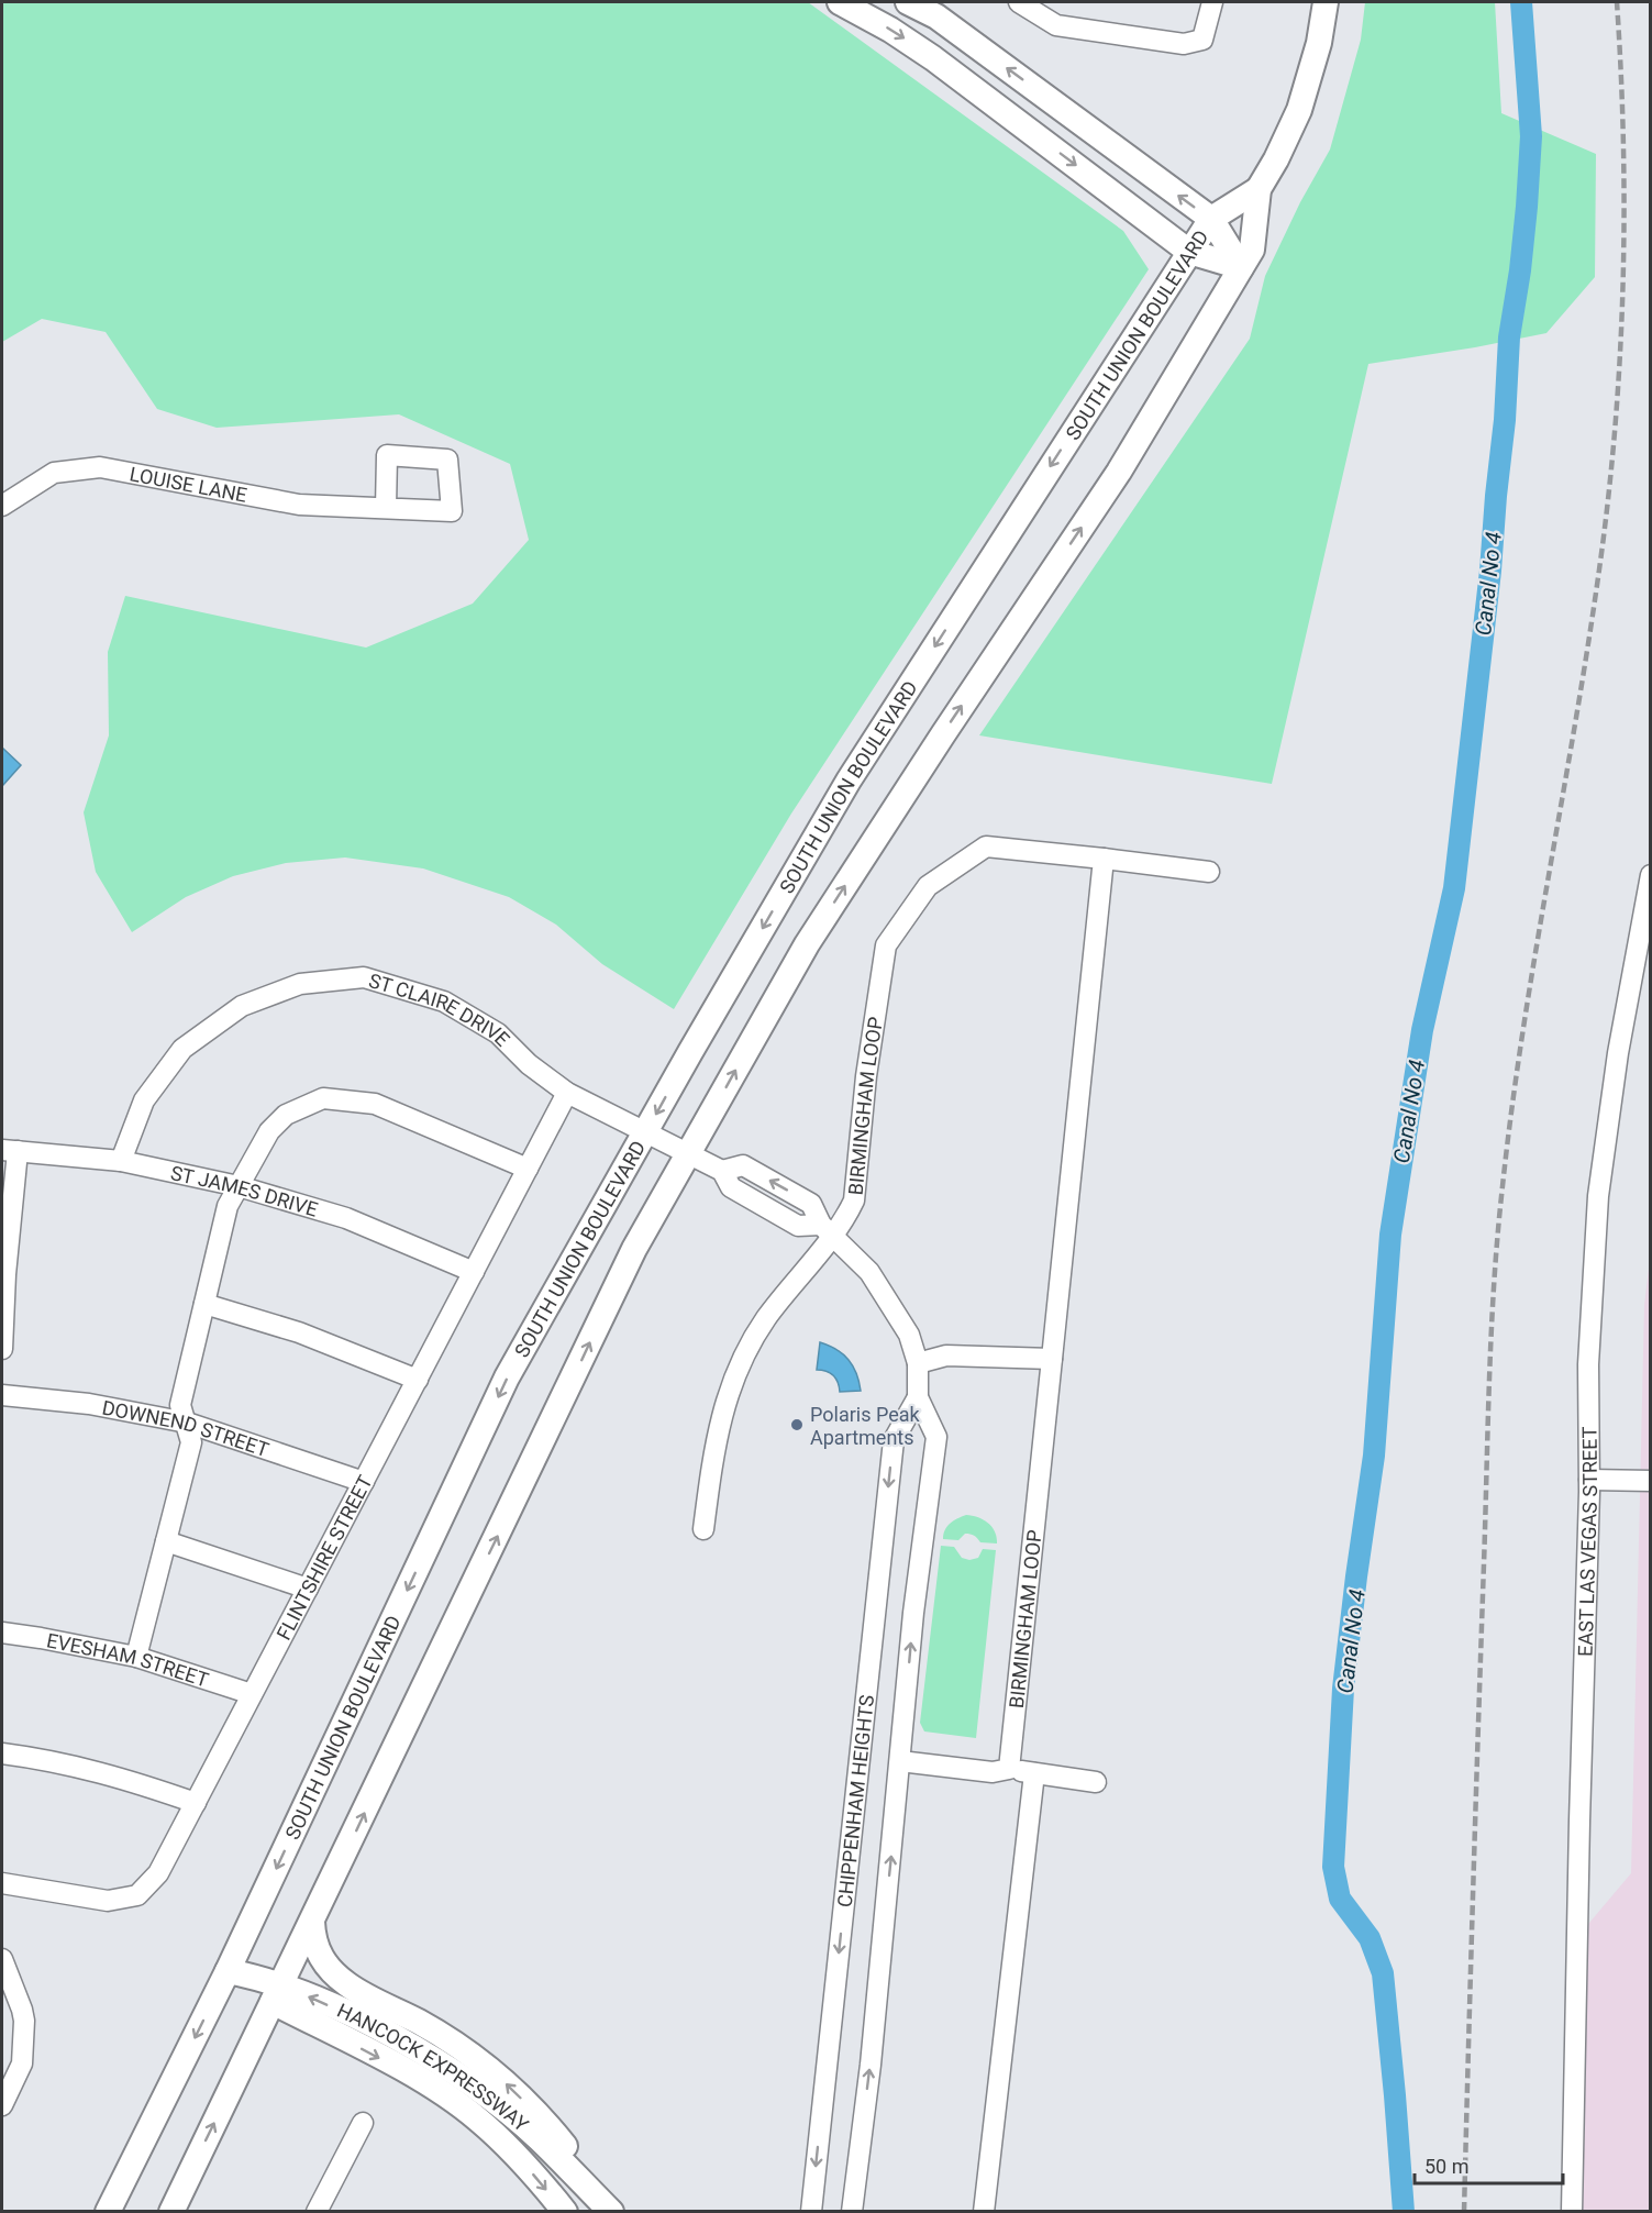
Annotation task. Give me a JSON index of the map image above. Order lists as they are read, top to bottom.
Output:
{
  "streets": {
    "main road": ["SOUTH UNION BOULEVARD", "HANCOCK EXPRESSWAY"],
    "street": [
      "LOUISE LANE",
      "ST CLAIRE DRIVE",
      "BIRMINGHAM LOOP",
      "ST JAMES DRIVE",
      "DOWNEND STREET",
      "EAST LAS VEGAS STREET",
      "FLINTSHIRE STREET",
      "EVESHAM STREET",
      "CHIPPENHAM HEIGHTS"
    ]
  },
  "crossings": [
    ["SOUTH UNION BOULEVARD", "ST CLAIRE DRIVE"],
    ["SOUTH UNION BOULEVARD", "HANCOCK EXPRESSWAY"],
    ["ST CLAIRE DRIVE", "ST JAMES DRIVE"],
    ["ST CLAIRE DRIVE", "FLINTSHIRE STREET"],
    ["ST CLAIRE DRIVE", "CHIPPENHAM HEIGHTS"],
    ["BIRMINGHAM LOOP", "CHIPPENHAM HEIGHTS"],
    ["ST JAMES DRIVE", "FLINTSHIRE STREET"],
    ["DOWNEND STREET", "FLINTSHIRE STREET"],
    ["FLINTSHIRE STREET", "EVESHAM STREET"]
  ],
  "water": ["Canal No 4"],
  "places": ["Polaris Peak Apartments"],
  "scale_bar": "50 m"
}
